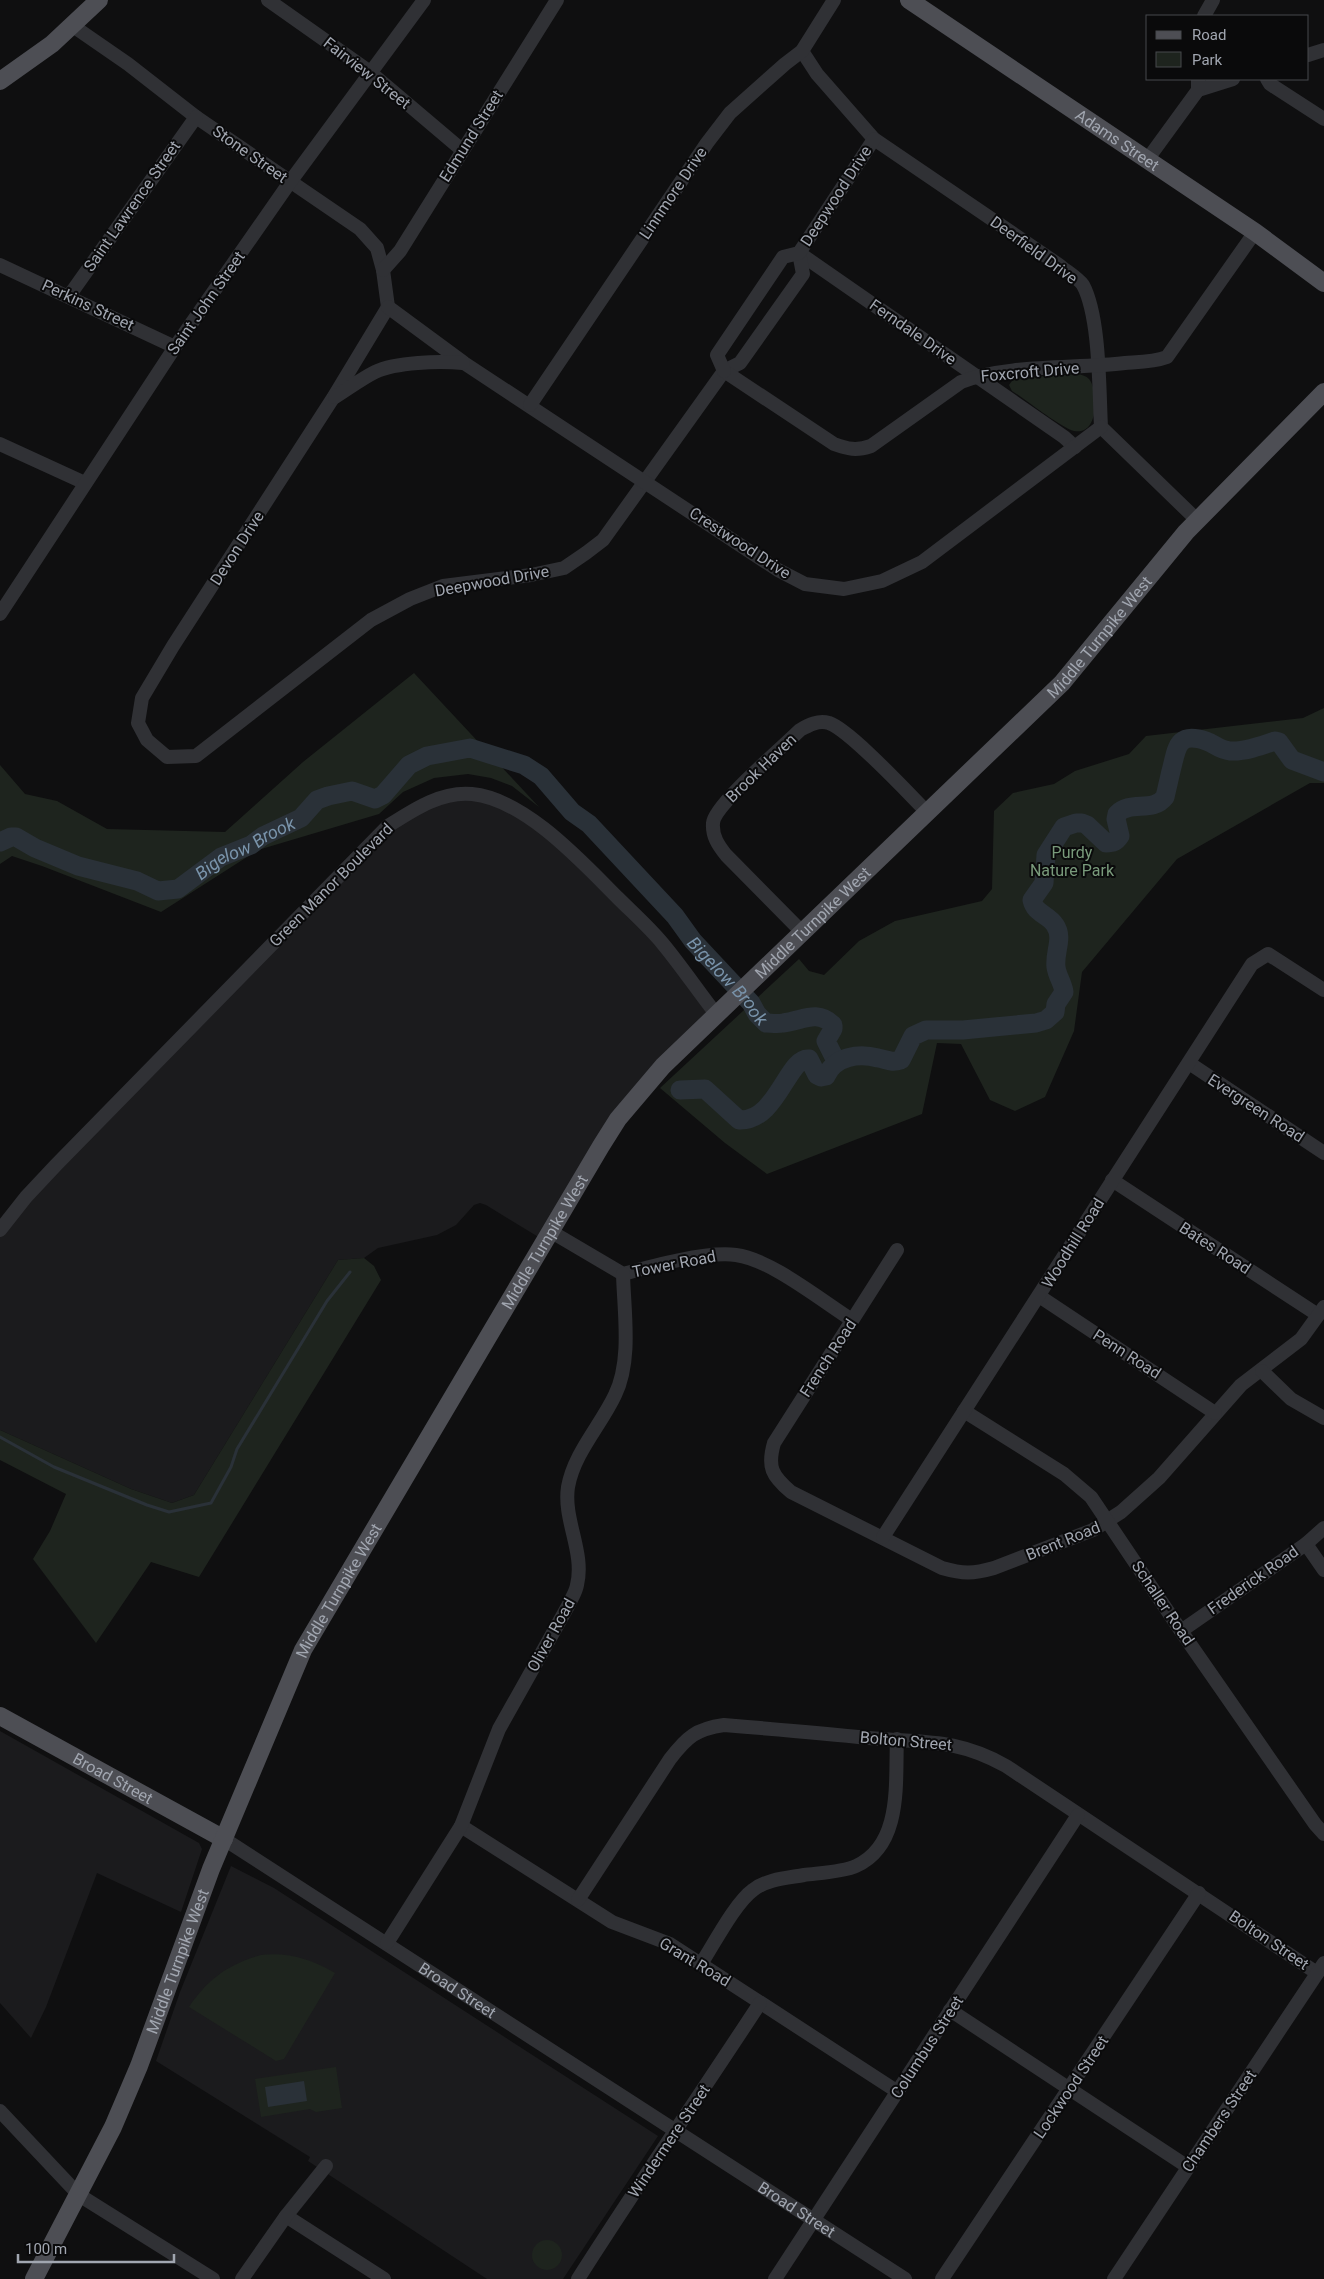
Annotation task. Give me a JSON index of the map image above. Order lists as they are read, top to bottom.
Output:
{
  "streets": {
    "main road": ["Adams Street", "Middle Turnpike West", "Broad Street"],
    "street": [
      "Fairview Street",
      "Edmund Street",
      "Stone Street",
      "Linnmore Drive",
      "Deepwood Drive",
      "Saint Lawrence Street",
      "Deerfield Drive",
      "Saint John Street",
      "Perkins Street",
      "Ferndale Drive",
      "Foxcroft Drive",
      "Crestwood Drive",
      "Devon Drive",
      "Brook Haven",
      "Green Manor Boulevard",
      "Evergreen Road",
      "Woodhill Road",
      "Bates Road",
      "Tower Road",
      "Penn Road",
      "French Road",
      "Brent Road",
      "Frederick Road",
      "Schaller Road",
      "Oliver Road",
      "Bolton Street",
      "Grant Road",
      "Columbus Street",
      "Lockwood Street",
      "Chambers Street",
      "Windermere Street"
    ]
  },
  "crossings": [
    ["Fairview Street", "Edmund Street"],
    ["Fairview Street", "Saint John Street"],
    ["Edmund Street", "Stone Street"],
    ["Adams Street", "Foxcroft Drive"],
    ["Stone Street", "Saint Lawrence Street"],
    ["Stone Street", "Saint John Street"],
    ["Stone Street", "Crestwood Drive"],
    ["Stone Street", "Devon Drive"],
    ["Linnmore Drive", "Deerfield Drive"],
    ["Linnmore Drive", "Crestwood Drive"],
    ["Deepwood Drive", "Deerfield Drive"],
    ["Deepwood Drive", "Ferndale Drive"],
    ["Deepwood Drive", "Foxcroft Drive"],
    ["Deepwood Drive", "Crestwood Drive"],
    ["Deepwood Drive", "Devon Drive"],
    ["Saint Lawrence Street", "Perkins Street"],
    ["Deerfield Drive", "Foxcroft Drive"],
    ["Deerfield Drive", "Crestwood Drive"],
    ["Saint John Street", "Perkins Street"],
    ["Ferndale Drive", "Foxcroft Drive"],
    ["Ferndale Drive", "Crestwood Drive"],
    ["Crestwood Drive", "Devon Drive"],
    ["Middle Turnpike West", "Brook Haven"],
    ["Middle Turnpike West", "Green Manor Boulevard"],
    ["Middle Turnpike West", "Tower Road"],
    ["Middle Turnpike West", "Broad Street"],
    ["Evergreen Road", "Woodhill Road"],
    ["Woodhill Road", "Bates Road"],
    ["Woodhill Road", "Penn Road"],
    ["Woodhill Road", "Brent Road"],
    ["Woodhill Road", "Schaller Road"],
    ["Bates Road", "Brent Road"],
    ["Tower Road", "French Road"],
    ["Tower Road", "Oliver Road"],
    ["Penn Road", "Brent Road"],
    ["French Road", "Brent Road"],
    ["Brent Road", "Schaller Road"],
    ["Frederick Road", "Schaller Road"],
    ["Oliver Road", "Broad Street"],
    ["Oliver Road", "Grant Road"],
    ["Bolton Street", "Grant Road"],
    ["Bolton Street", "Columbus Street"],
    ["Bolton Street", "Lockwood Street"],
    ["Bolton Street", "Chambers Street"],
    ["Broad Street", "Columbus Street"],
    ["Broad Street", "Windermere Street"],
    ["Grant Road", "Columbus Street"],
    ["Grant Road", "Windermere Street"]
  ],
  "water": ["Bigelow Brook"],
  "parks": ["Purdy Nature Park"],
  "legend": ["Road", "Park"],
  "scale_bar": "100 m"
}
